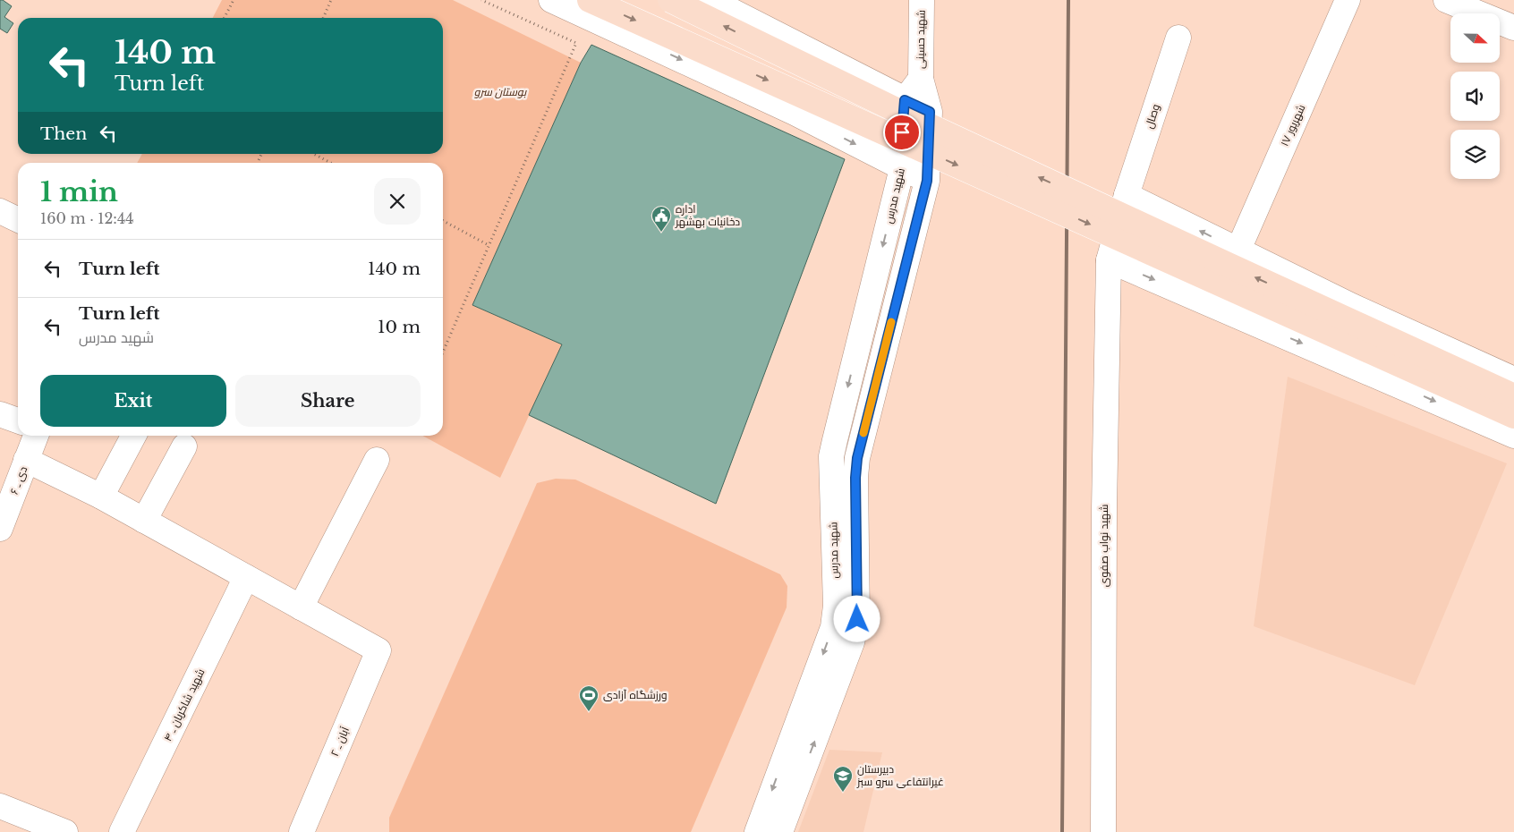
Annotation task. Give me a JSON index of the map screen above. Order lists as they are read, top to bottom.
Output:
{
  "streets": {
    "street": [
      "شهید حسینی",
      "وصال",
      "۱۷ شهریور",
      "شهید مدرس",
      "دی ـ ۶",
      "شهید نواب صفوی",
      "شهید شاکریان ـ ۴",
      "آبان ـ ۲"
    ]
  },
  "crossings": [
    ["شهید حسینی", "شهید مدرس"],
    ["وصال", "شهید نواب صفوی"]
  ],
  "parks": ["بوستان سرو"],
  "places": {
    "public building": ["اداره دخانیات بهشهر"],
    "sports": ["ورزشگاه آزادی"],
    "school or university": ["دبیرستان غیرانتفاعی سرو سبز"]
  },
  "north": "right",
  "page": {
    "turn": ["140 m", "Turn left"],
    "then": "Then",
    "heading": ["1 min", "160 m · 12:44"],
    "list": [
      {
        "name": "Turn left",
        "value": "140 m"
      },
      {
        "name": "Turn left",
        "note": "شهید مدرس",
        "value": "10 m"
      }
    ],
    "buttons": ["Exit", "Share"]
  }
}
